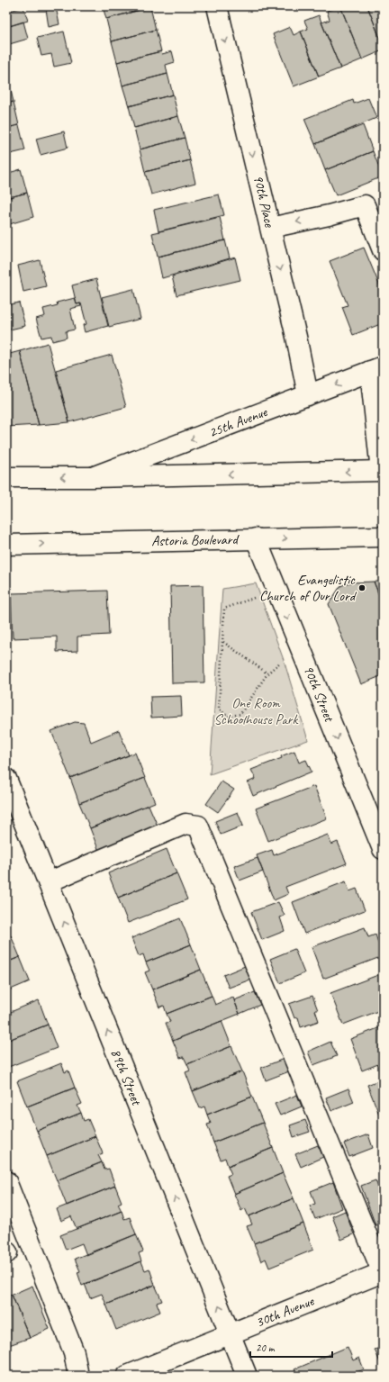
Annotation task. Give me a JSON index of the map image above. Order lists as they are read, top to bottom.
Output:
{
  "streets": {
    "street": [
      "90th Place",
      "25th Avenue",
      "Astoria Boulevard",
      "90th Street",
      "89th Street",
      "30th Avenue"
    ]
  },
  "crossings": [
    ["90th Place", "25th Avenue"],
    ["Astoria Boulevard", "90th Street"],
    ["89th Street", "30th Avenue"]
  ],
  "one_way": ["90th Place", "90th Street"],
  "parks": ["One Room Schoolhouse Park"],
  "places": ["Evangelistic Church of Our Lord"],
  "scale_bar": "20 m"
}
